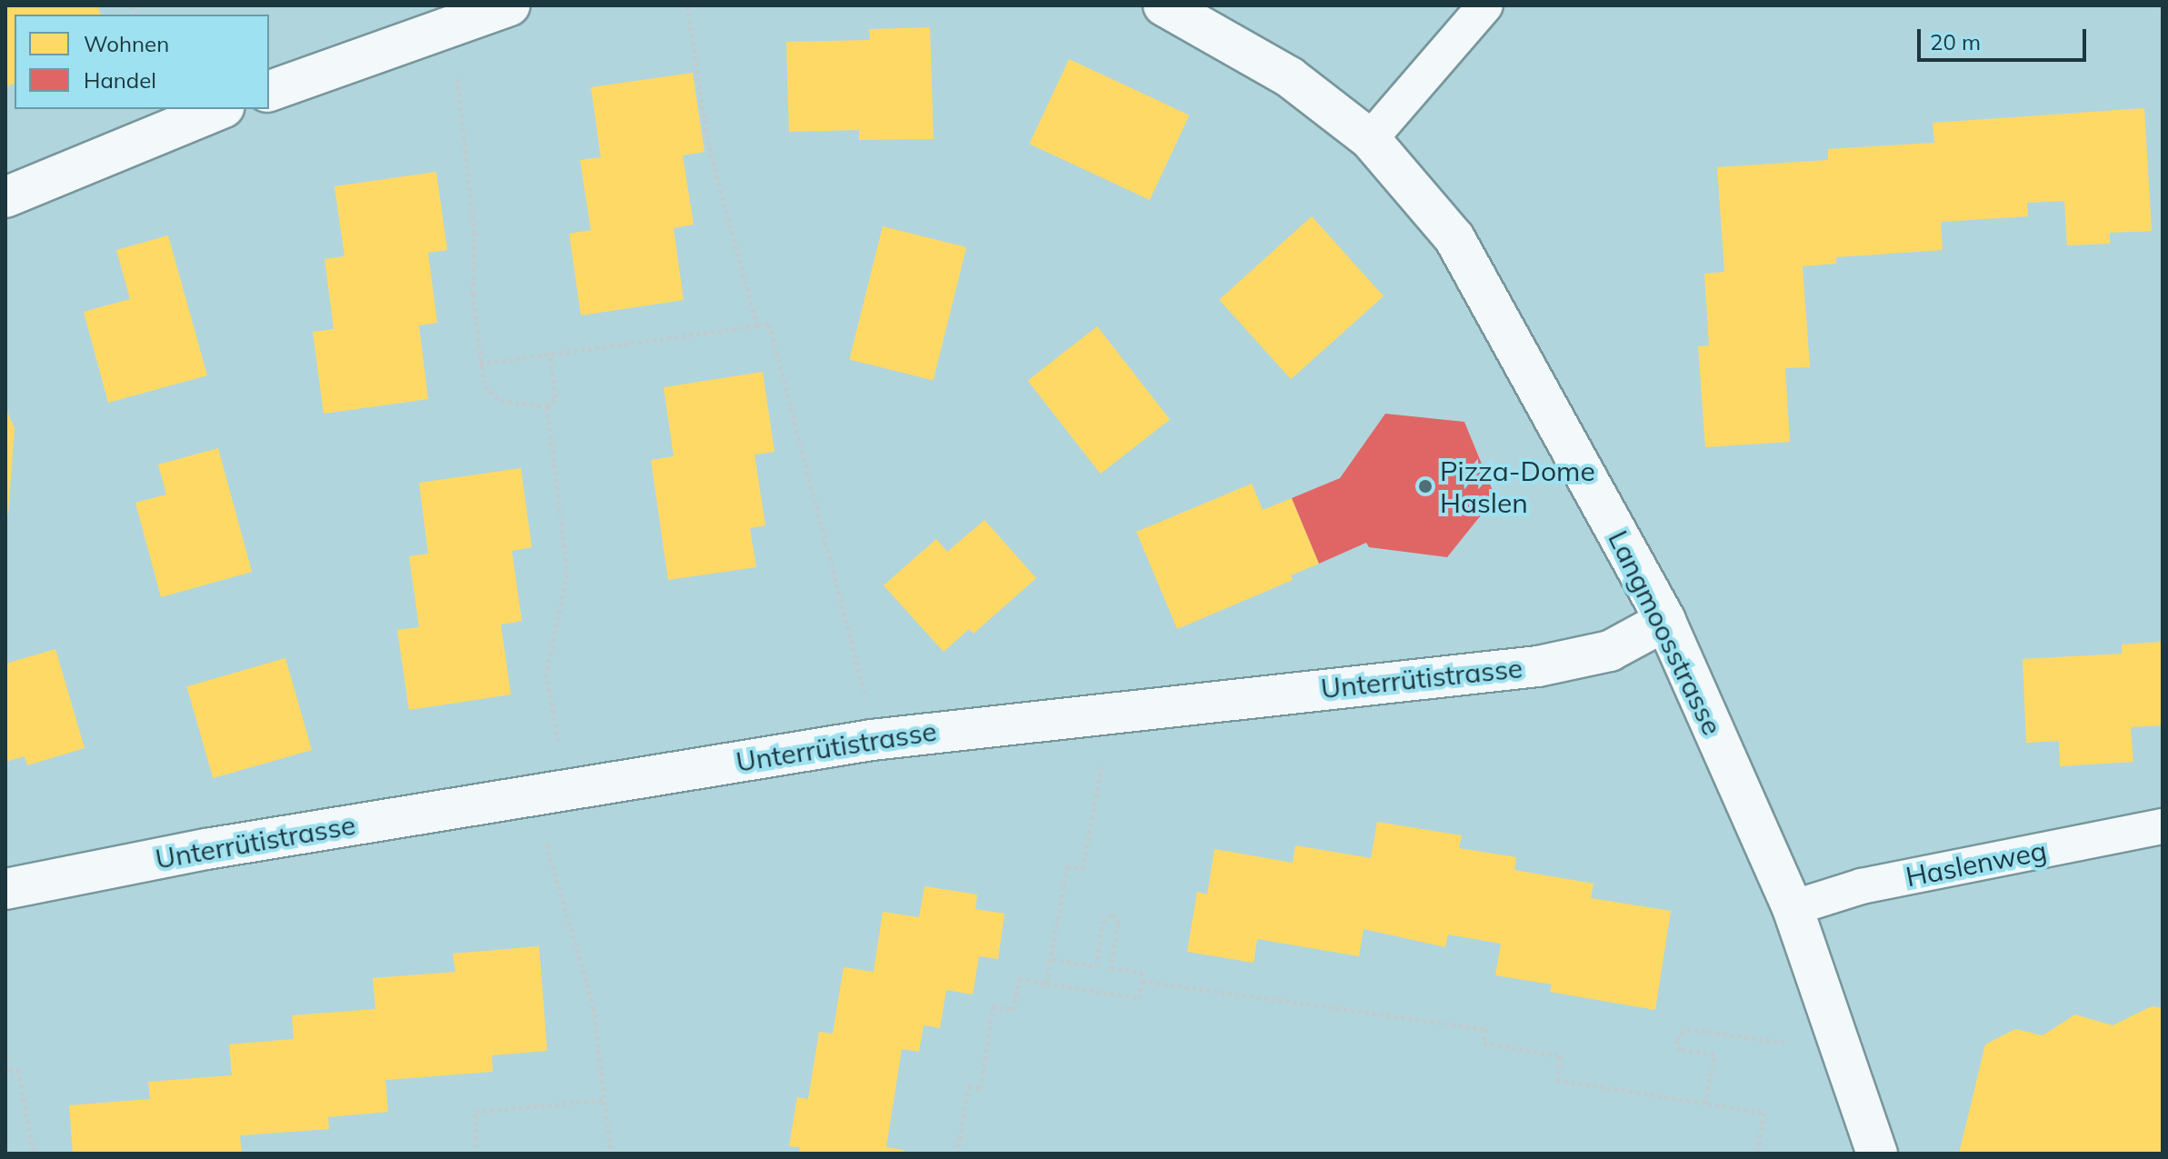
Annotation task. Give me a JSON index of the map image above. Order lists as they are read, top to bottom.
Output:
{
  "streets": {
    "street": ["Langmoosstrasse", "Unterrütistrasse"],
    "lane": ["Haslenweg"]
  },
  "crossings": [
    ["Langmoosstrasse", "Unterrütistrasse"],
    ["Langmoosstrasse", "Haslenweg"]
  ],
  "places": ["Pizza-Dome Haslen"],
  "legend": ["Wohnen", "Handel"],
  "scale_bar": "20 m"
}
